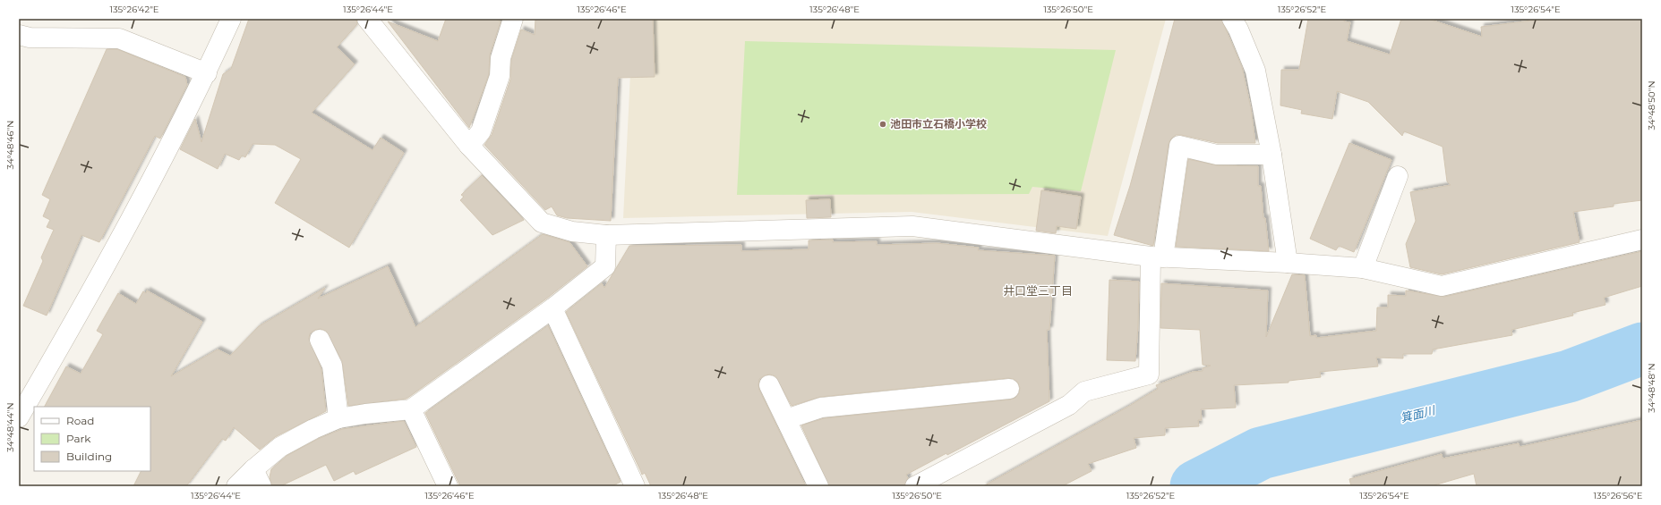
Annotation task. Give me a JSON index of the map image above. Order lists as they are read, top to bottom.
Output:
{
  "districts": ["井口堂三丁目"],
  "water": ["箕面川"],
  "places": ["池田市立石橋小学校"],
  "legend": ["Road", "Park", "Building"],
  "coordinates": [
    "135°26'42\"E",
    "135°26'44\"E",
    "135°26'46\"E",
    "135°26'48\"E",
    "135°26'50\"E",
    "135°26'52\"E",
    "135°26'54\"E",
    "34°48'50\"N",
    "34°48'46\"N",
    "34°48'48\"N",
    "34°48'44\"N",
    "135°26'56\"E"
  ]
}
